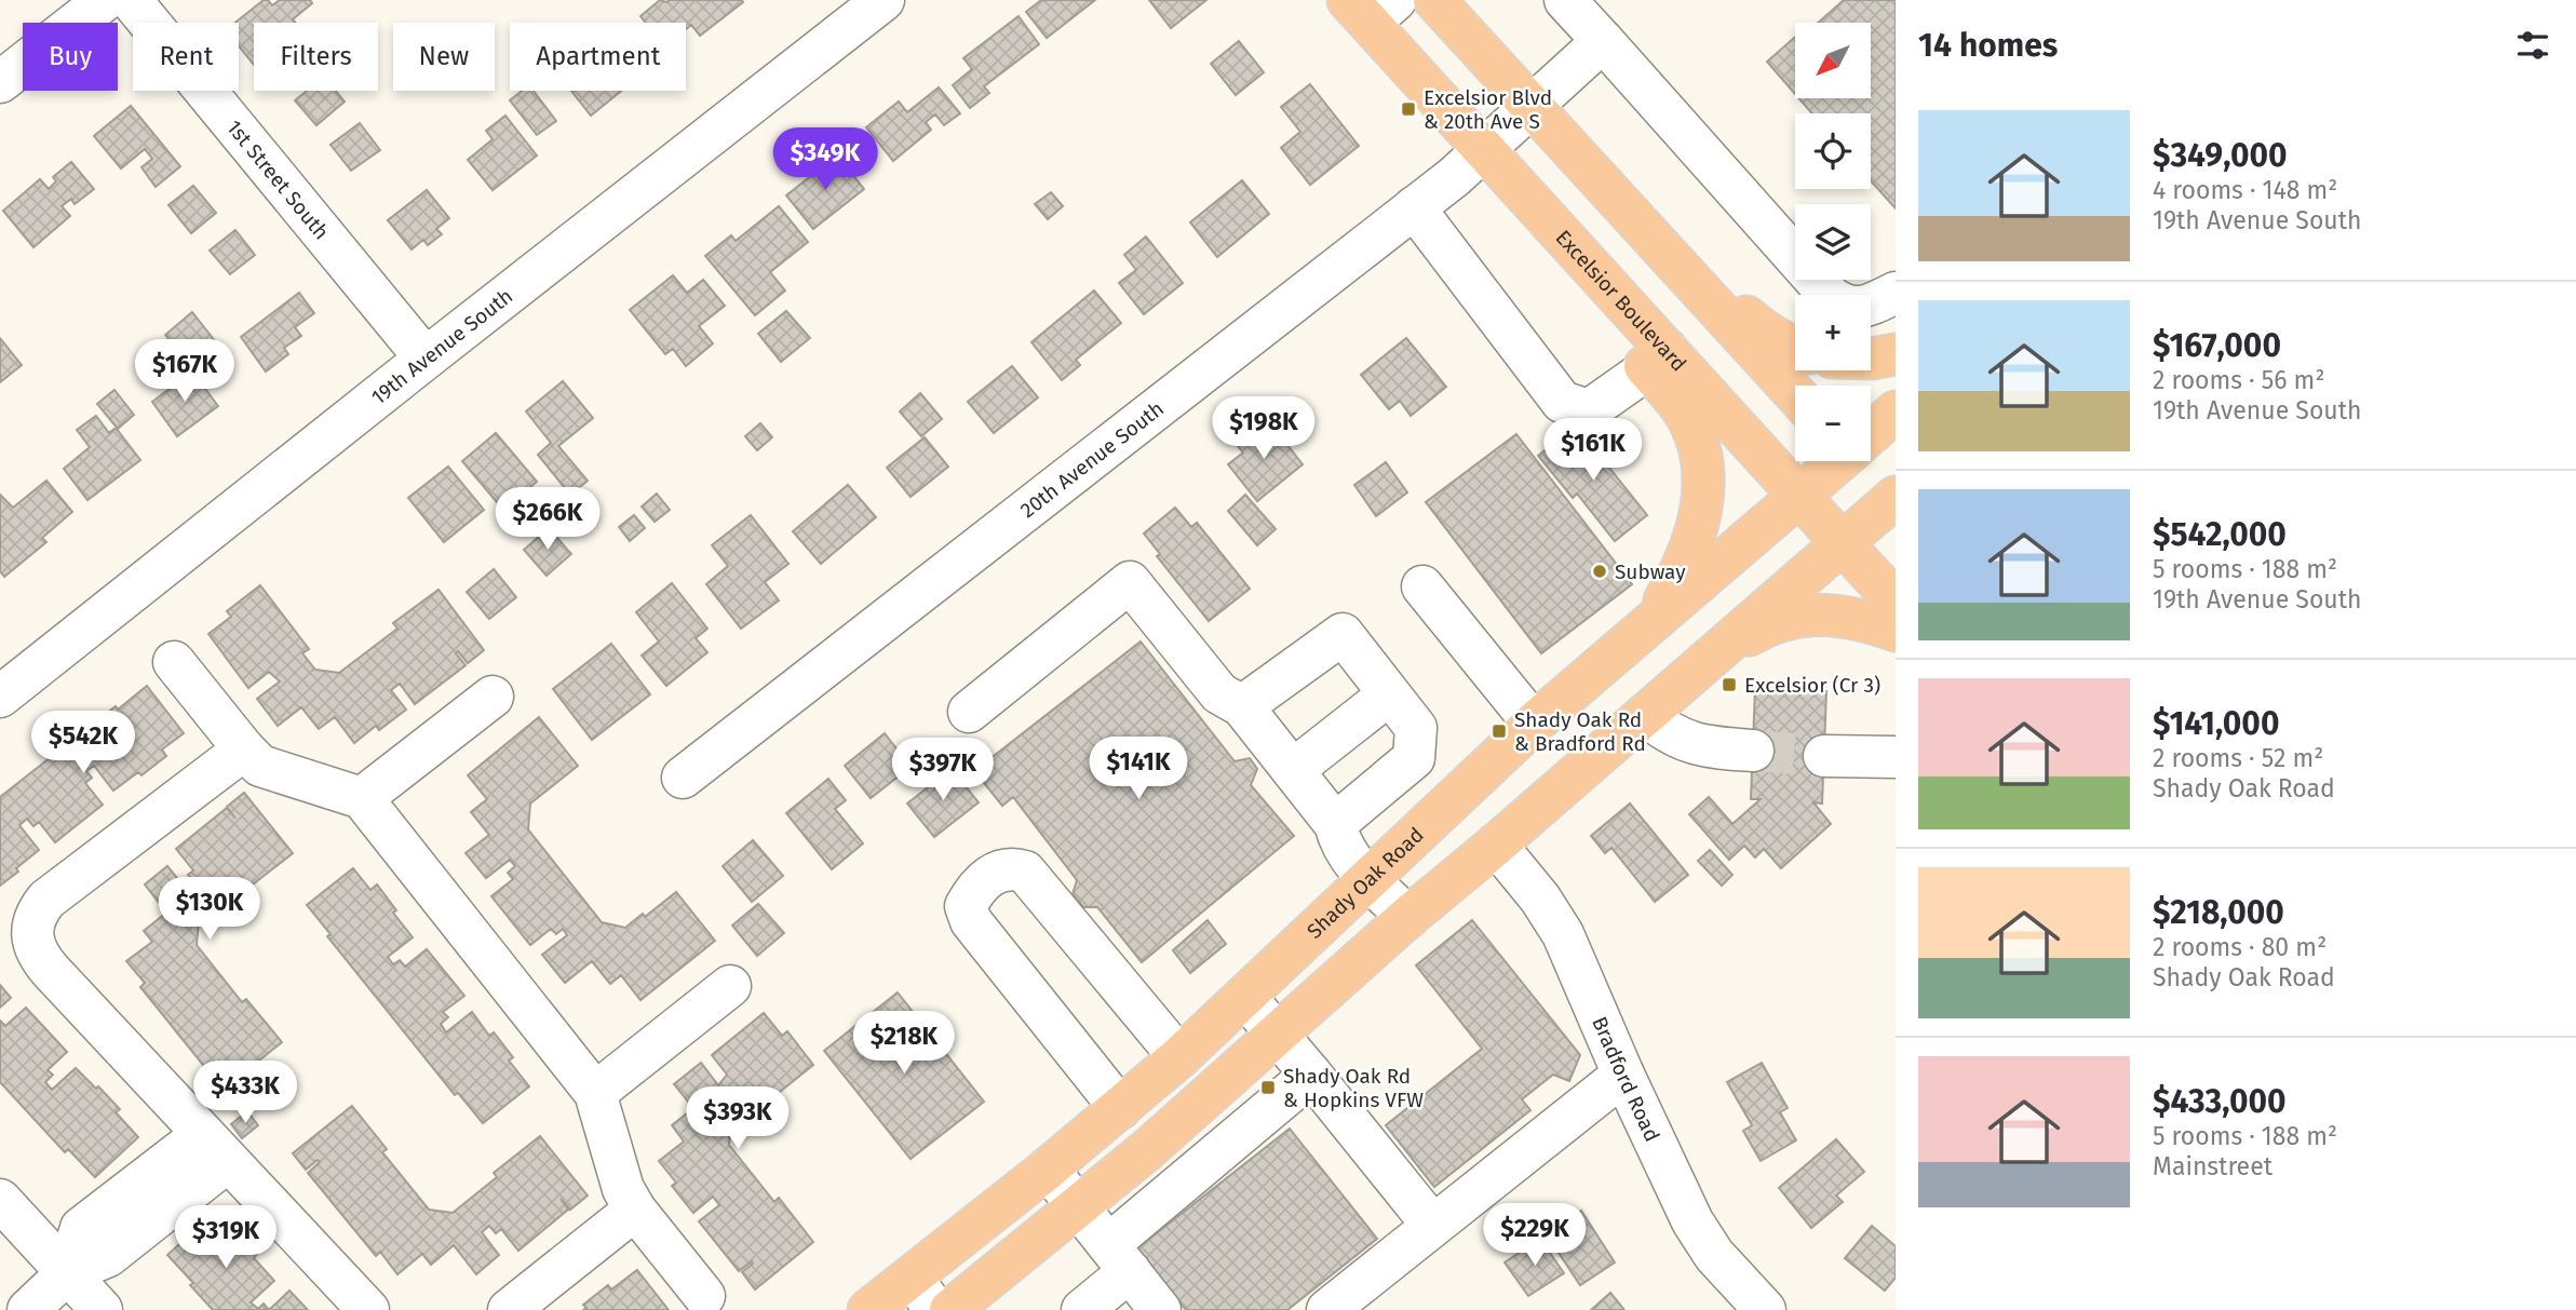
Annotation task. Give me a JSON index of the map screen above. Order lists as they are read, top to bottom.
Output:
{
  "streets": {
    "main road": ["Excelsior Boulevard", "Shady Oak Road"],
    "street": [
      "1st Street South",
      "19th Avenue South",
      "20th Avenue South",
      "Bradford Road"
    ]
  },
  "crossings": [
    ["1st Street South", "19th Avenue South"],
    ["Excelsior Boulevard", "Shady Oak Road"]
  ],
  "places": {
    "transit": [
      "Excelsior Blvd & 20th Ave S",
      "Excelsior (Cr 3)",
      "Shady Oak Rd & Bradford Rd",
      "Shady Oak Rd & Hopkins VFW"
    ],
    "other": ["Subway"]
  },
  "north": "bottom left",
  "page": {
    "heading": "14 homes",
    "map_buttons": ["+", "−"],
    "chip": [
      "Buy",
      "Rent",
      "Filters",
      "New",
      "Apartment"
    ],
    "list": [
      {
        "name": "$349,000",
        "note": "4 rooms · 148 m² · 19th Avenue South"
      },
      {
        "name": "$167,000",
        "note": "2 rooms · 56 m² · 19th Avenue South"
      },
      {
        "name": "$542,000",
        "note": "5 rooms · 188 m² · 19th Avenue South"
      },
      {
        "name": "$141,000",
        "note": "2 rooms · 52 m² · Shady Oak Road"
      },
      {
        "name": "$218,000",
        "note": "2 rooms · 80 m² · Shady Oak Road"
      },
      {
        "name": "$433,000",
        "note": "5 rooms · 188 m² · Mainstreet"
      }
    ],
    "price": [
      "$349K",
      "$167K",
      "$198K",
      "$161K",
      "$266K",
      "$542K",
      "$141K",
      "$397K",
      "$130K",
      "$218K",
      "$433K",
      "$393K",
      "$229K",
      "$319K"
    ]
  }
}
